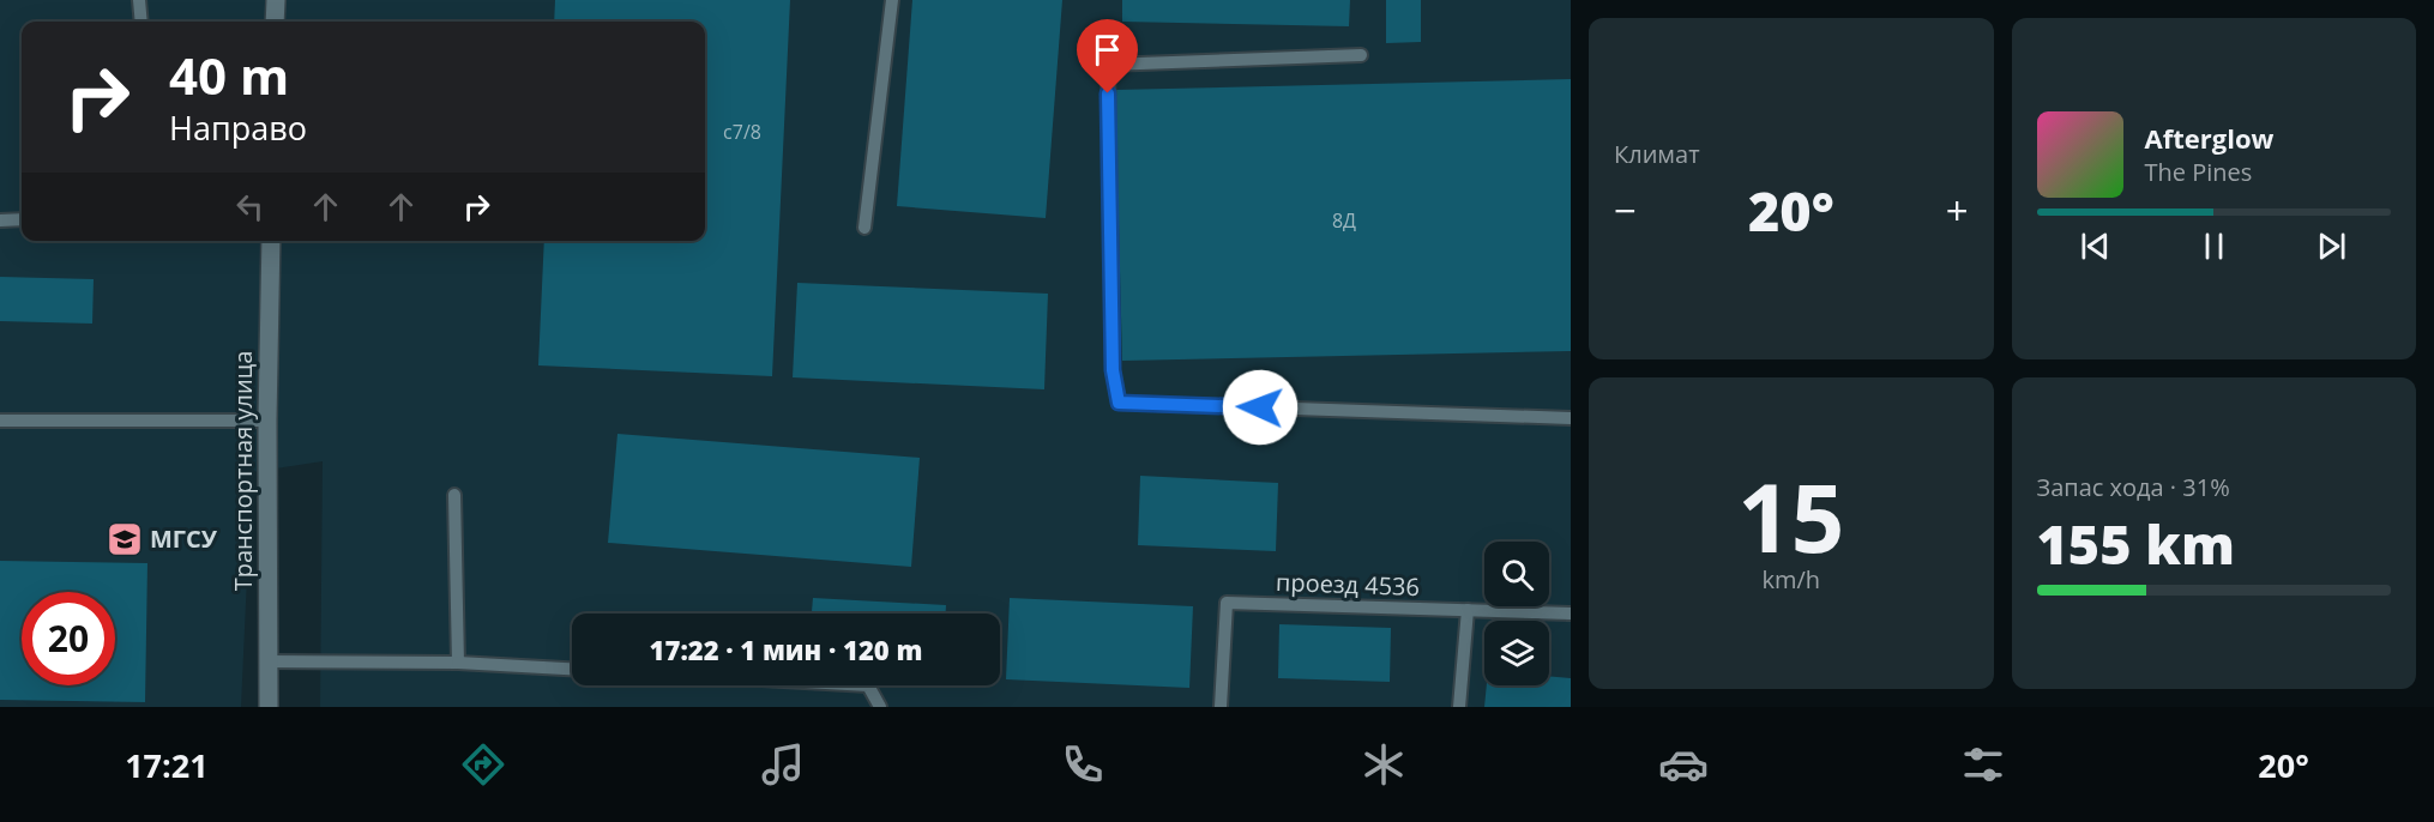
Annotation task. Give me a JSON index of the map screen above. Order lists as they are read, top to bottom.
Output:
{
  "streets": {
    "street": ["Транспортная улица"],
    "lane": ["проезд 4536"]
  },
  "places": {
    "school or university": ["МГСУ"]
  },
  "house_numbers": ["с7/8", "8Д"],
  "page": {
    "tile": [
      "Климат",
      ["15", "km/h"],
      ["Запас хода · 31%", "155 km"]
    ],
    "turn": ["40 m", "Направо"],
    "song": ["Afterglow", "The Pines"],
    "heat": ["−", "20°", "+"],
    "limit": "20",
    "trip": "17:22 · 1 мин · 120 m",
    "tabs": ["17:21", "20°"]
  }
}
